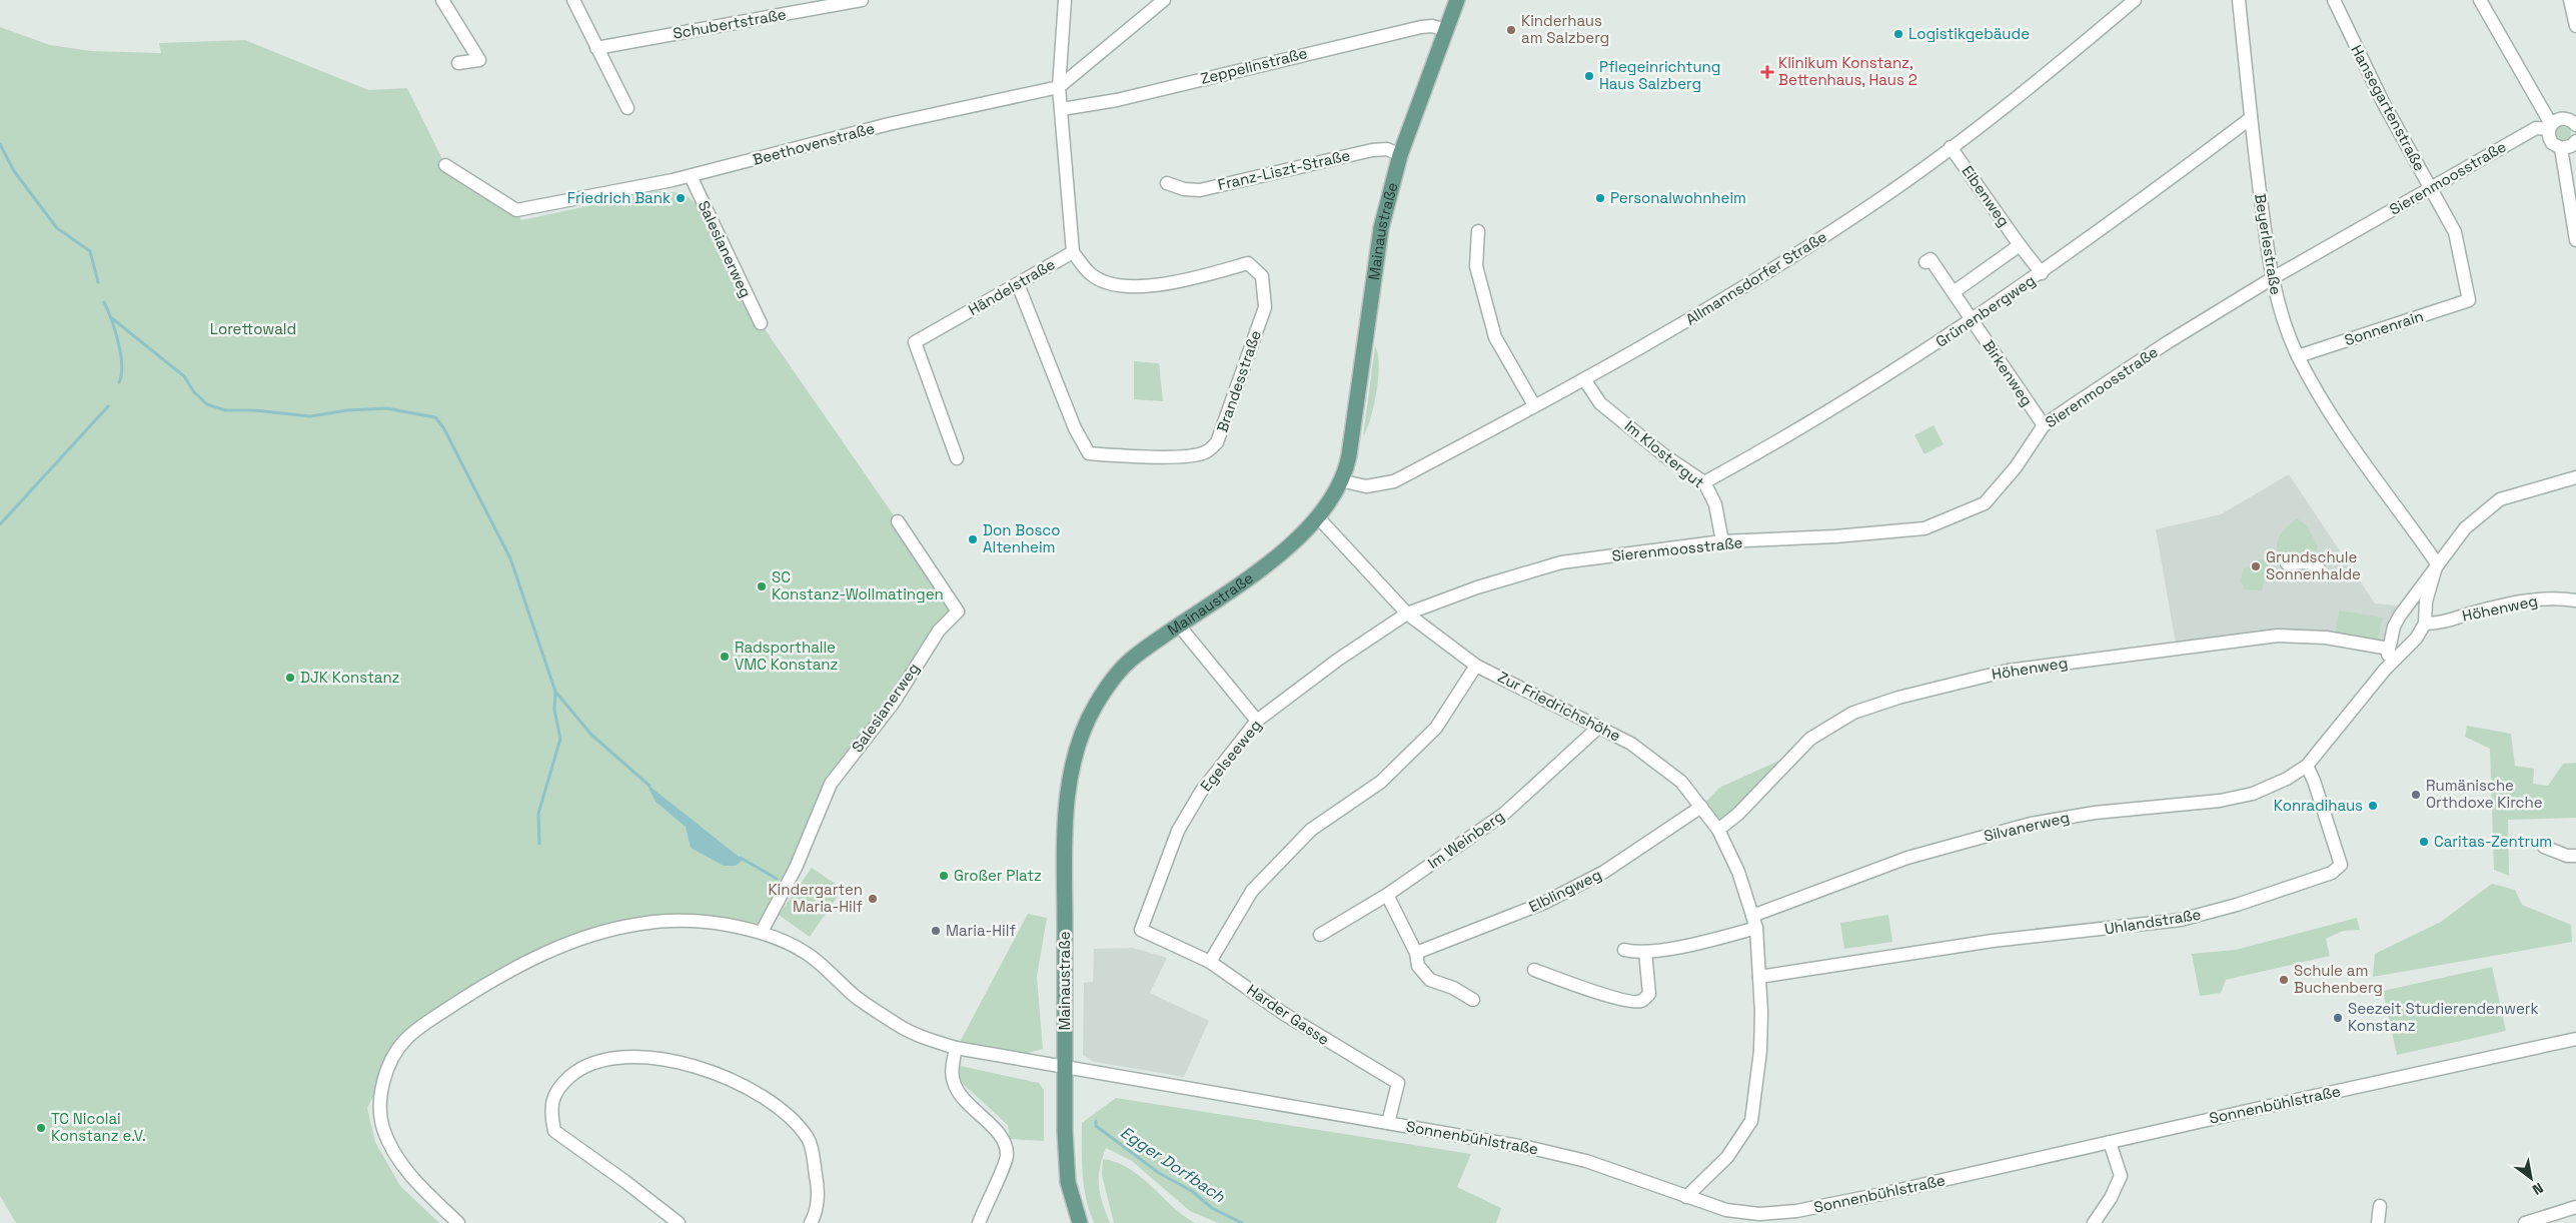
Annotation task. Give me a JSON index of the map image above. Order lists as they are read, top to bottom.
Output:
{
  "streets": {
    "main road": ["Mainaustraße"],
    "street": [
      "Schubertstraße",
      "Zeppelinstraße",
      "Hansegartenstraße",
      "Beethovenstraße",
      "Franz-Liszt-Straße",
      "Sierenmoosstraße",
      "Eibenweg",
      "Beyerlestraße",
      "Salesianerweg",
      "Allmannsdorfer Straße",
      "Händelstraße",
      "Grünenbergweg",
      "Sonnenrain",
      "Birkenweg",
      "Brandesstraße",
      "Im Klostergut",
      "Höhenweg",
      "Zur Friedrichshöhe",
      "Egelseeweg",
      "Silvanerweg",
      "Im Weinberg",
      "Elblingweg",
      "Uhlandstraße",
      "Harder Gasse",
      "Sonnenbühlstraße"
    ]
  },
  "crossings": [
    ["Zeppelinstraße", "Mainaustraße"],
    ["Zeppelinstraße", "Händelstraße"],
    ["Hansegartenstraße", "Sierenmoosstraße"],
    ["Hansegartenstraße", "Sonnenrain"],
    ["Beethovenstraße", "Salesianerweg"],
    ["Beethovenstraße", "Händelstraße"],
    ["Franz-Liszt-Straße", "Mainaustraße"],
    ["Sierenmoosstraße", "Beyerlestraße"],
    ["Sierenmoosstraße", "Birkenweg"],
    ["Sierenmoosstraße", "Im Klostergut"],
    ["Sierenmoosstraße", "Zur Friedrichshöhe"],
    ["Sierenmoosstraße", "Egelseeweg"],
    ["Eibenweg", "Allmannsdorfer Straße"],
    ["Eibenweg", "Grünenbergweg"],
    ["Mainaustraße", "Allmannsdorfer Straße"],
    ["Mainaustraße", "Zur Friedrichshöhe"],
    ["Mainaustraße", "Sonnenbühlstraße"],
    ["Beyerlestraße", "Grünenbergweg"],
    ["Beyerlestraße", "Sonnenrain"],
    ["Salesianerweg", "Sonnenbühlstraße"],
    ["Allmannsdorfer Straße", "Im Klostergut"],
    ["Händelstraße", "Brandesstraße"],
    ["Grünenbergweg", "Birkenweg"],
    ["Grünenbergweg", "Im Klostergut"],
    ["Höhenweg", "Zur Friedrichshöhe"],
    ["Zur Friedrichshöhe", "Egelseeweg"],
    ["Zur Friedrichshöhe", "Silvanerweg"],
    ["Zur Friedrichshöhe", "Im Weinberg"],
    ["Zur Friedrichshöhe", "Elblingweg"],
    ["Zur Friedrichshöhe", "Uhlandstraße"],
    ["Zur Friedrichshöhe", "Sonnenbühlstraße"],
    ["Egelseeweg", "Harder Gasse"],
    ["Silvanerweg", "Uhlandstraße"],
    ["Harder Gasse", "Sonnenbühlstraße"]
  ],
  "water": ["Egger Dorfbach"],
  "parks": ["Lorettowald"],
  "places": {
    "other": [
      "Kinderhaus am Salzberg",
      "Logistikgebäude",
      "Pflegeinrichtung Haus Salzberg",
      "Friedrich Bank",
      "Personalwohnheim",
      "Don Bosco Altenheim",
      "Grundschule Sonnenhalde",
      "SC Konstanz-Wollmatingen",
      "Radsporthalle VMC Konstanz",
      "DJK Konstanz",
      "Rumänische Orthdoxe Kirche",
      "Konradihaus",
      "Caritas-Zentrum",
      "Großer Platz",
      "Kindergarten Maria-Hilf",
      "Maria-Hilf",
      "Schule am Buchenberg",
      "Seezeit Studierendenwerk Konstanz",
      "TC Nicolai Konstanz e.V."
    ],
    "health": ["Klinikum Konstanz, Bettenhaus, Haus 2"]
  },
  "north": "bottom right"
}
